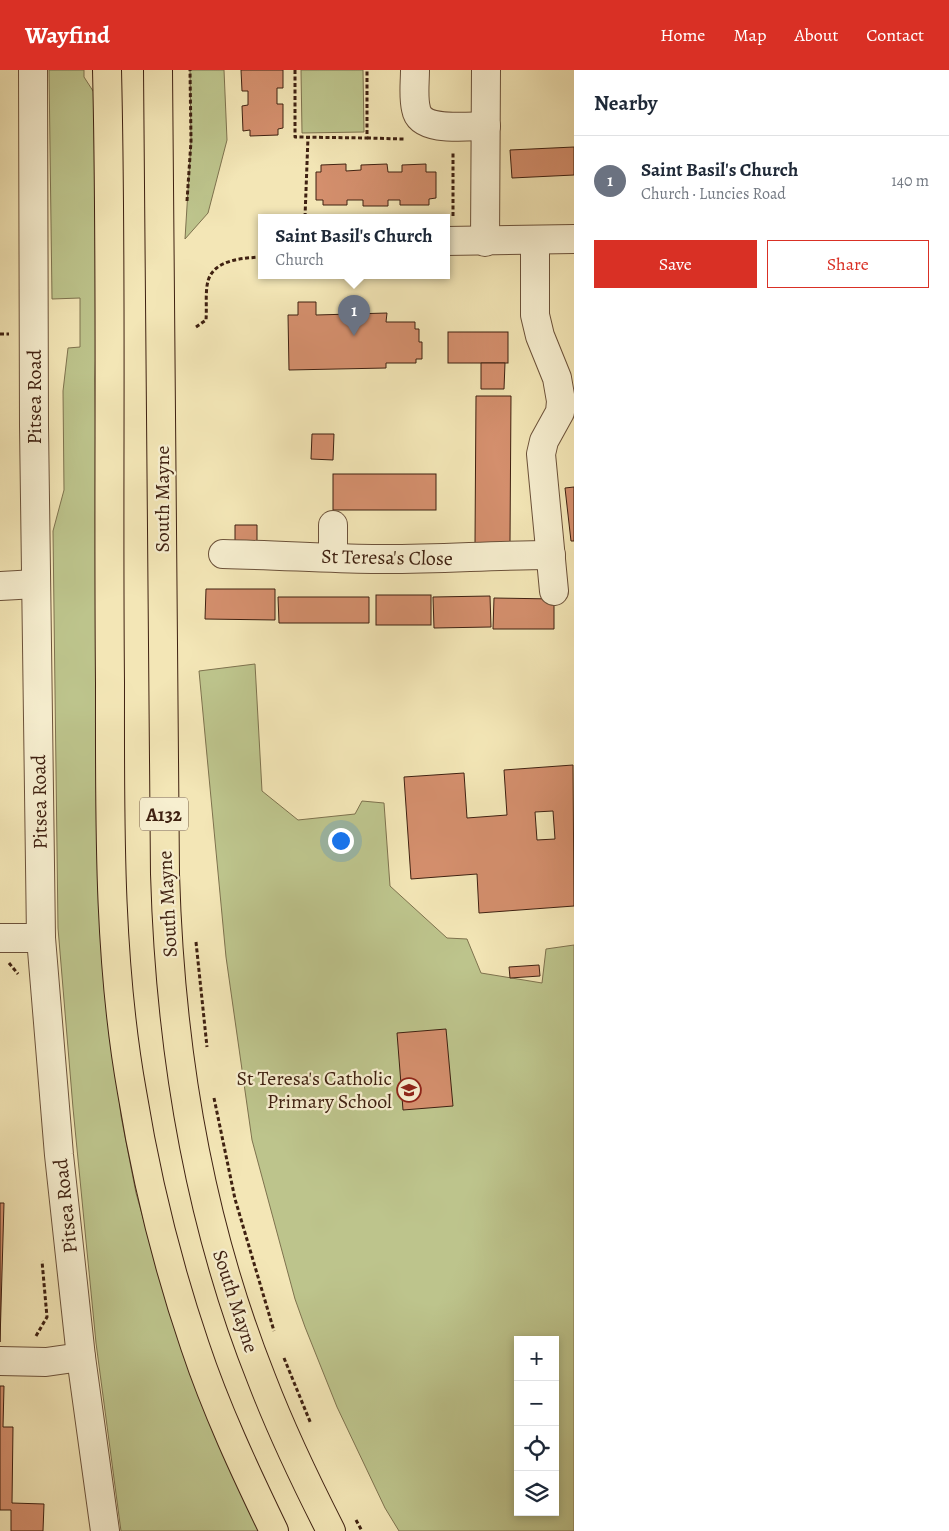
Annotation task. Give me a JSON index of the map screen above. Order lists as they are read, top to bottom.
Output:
{
  "streets": {
    "main road": ["South Mayne", "A132"],
    "street": ["Pitsea Road", "St Teresa's Close"]
  },
  "places": {
    "school or university": ["St Teresa's Catholic Primary School"]
  },
  "page": {
    "header": "Wayfind",
    "nav": [
      "Home",
      "Map",
      "About",
      "Contact"
    ],
    "heading": "Nearby",
    "list": [
      {
        "mark": "1",
        "name": "Saint Basil's Church",
        "note": "Church · Luncies Road",
        "value": "140 m"
      }
    ],
    "popup": ["Saint Basil's Church", "Church"],
    "buttons": ["Save", "Share"],
    "pins": "1",
    "map_buttons": ["+", "−"]
  }
}
